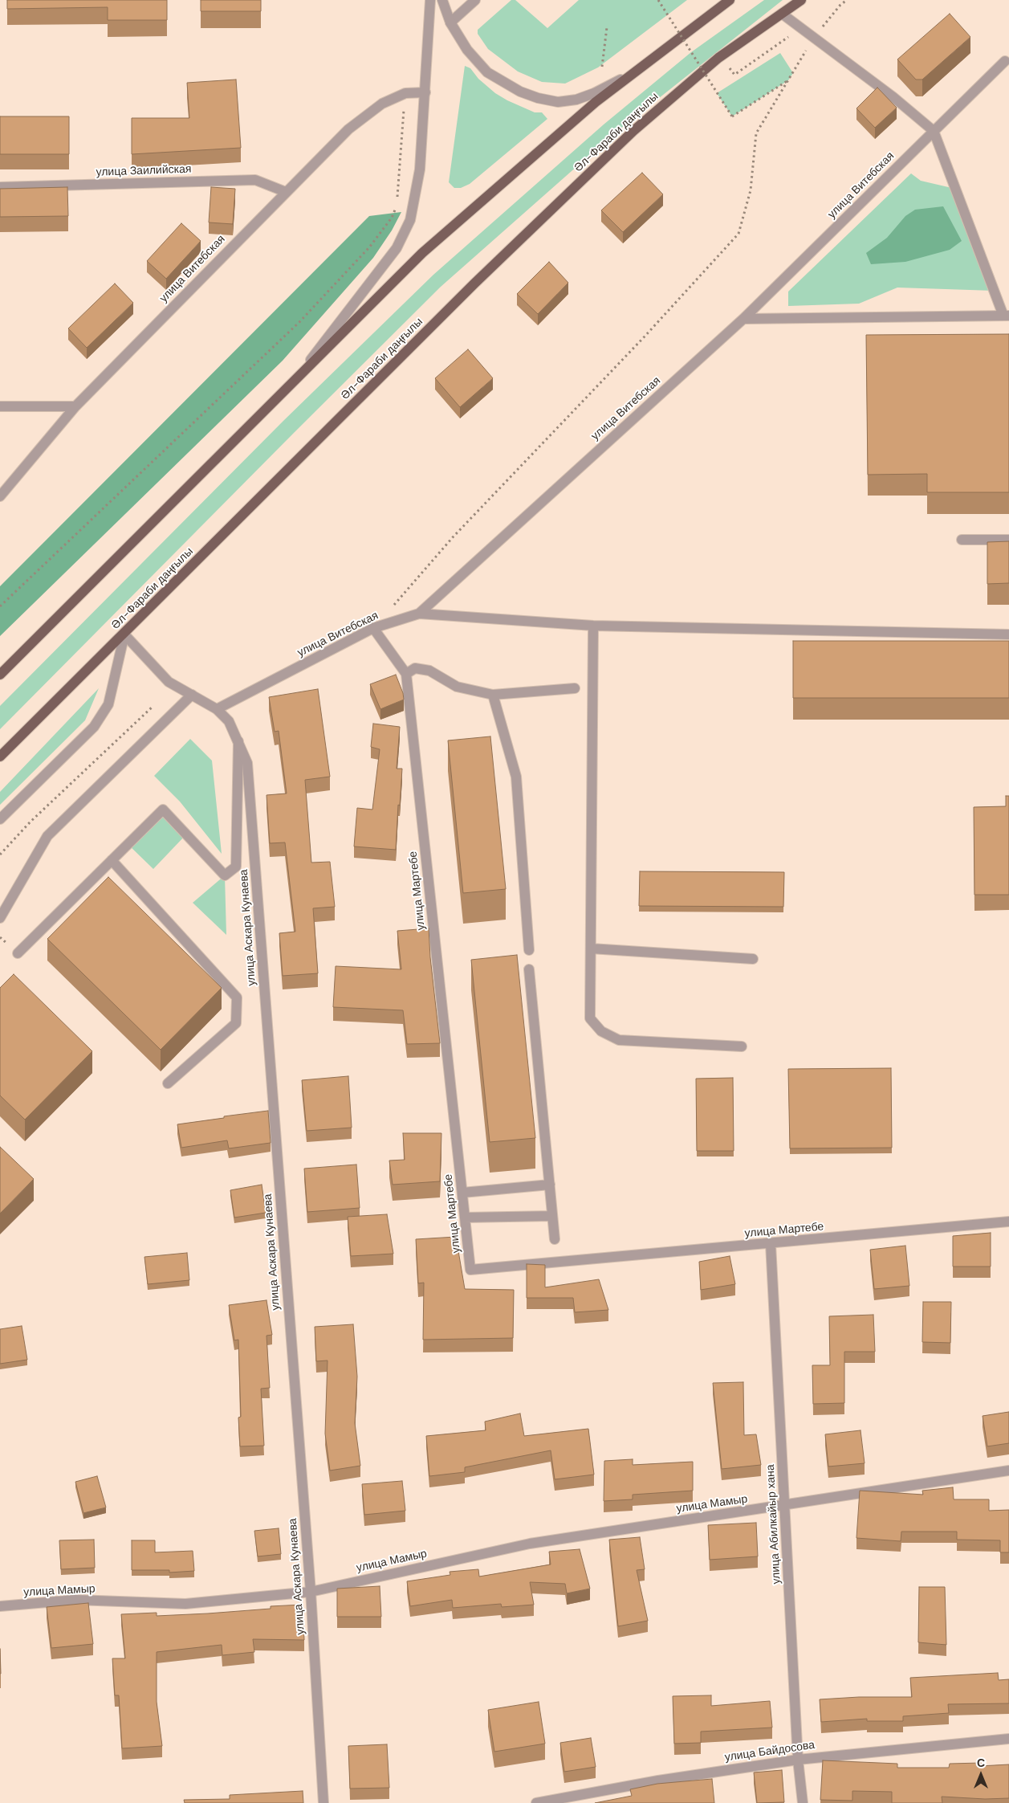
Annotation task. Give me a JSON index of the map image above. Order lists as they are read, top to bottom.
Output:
{
  "streets": {
    "main road": ["Әл-Фараби даңғылы"],
    "street": [
      "улица Заилийская",
      "улица Витебская",
      "улица Мартебе",
      "улица Аскара Кунаева",
      "улица Мамыр",
      "улица Абилкайыр хана",
      "улица Байдосова"
    ]
  },
  "crossings": [
    ["Әл-Фараби даңғылы", "улица Аскара Кунаева"],
    ["улица Заилийская", "улица Витебская"],
    ["улица Витебская", "улица Мартебе"],
    ["улица Витебская", "улица Аскара Кунаева"],
    ["улица Мартебе", "улица Абилкайыр хана"],
    ["улица Аскара Кунаева", "улица Мамыр"],
    ["улица Мамыр", "улица Абилкайыр хана"],
    ["улица Абилкайыр хана", "улица Байдосова"]
  ],
  "north": "top"
}
